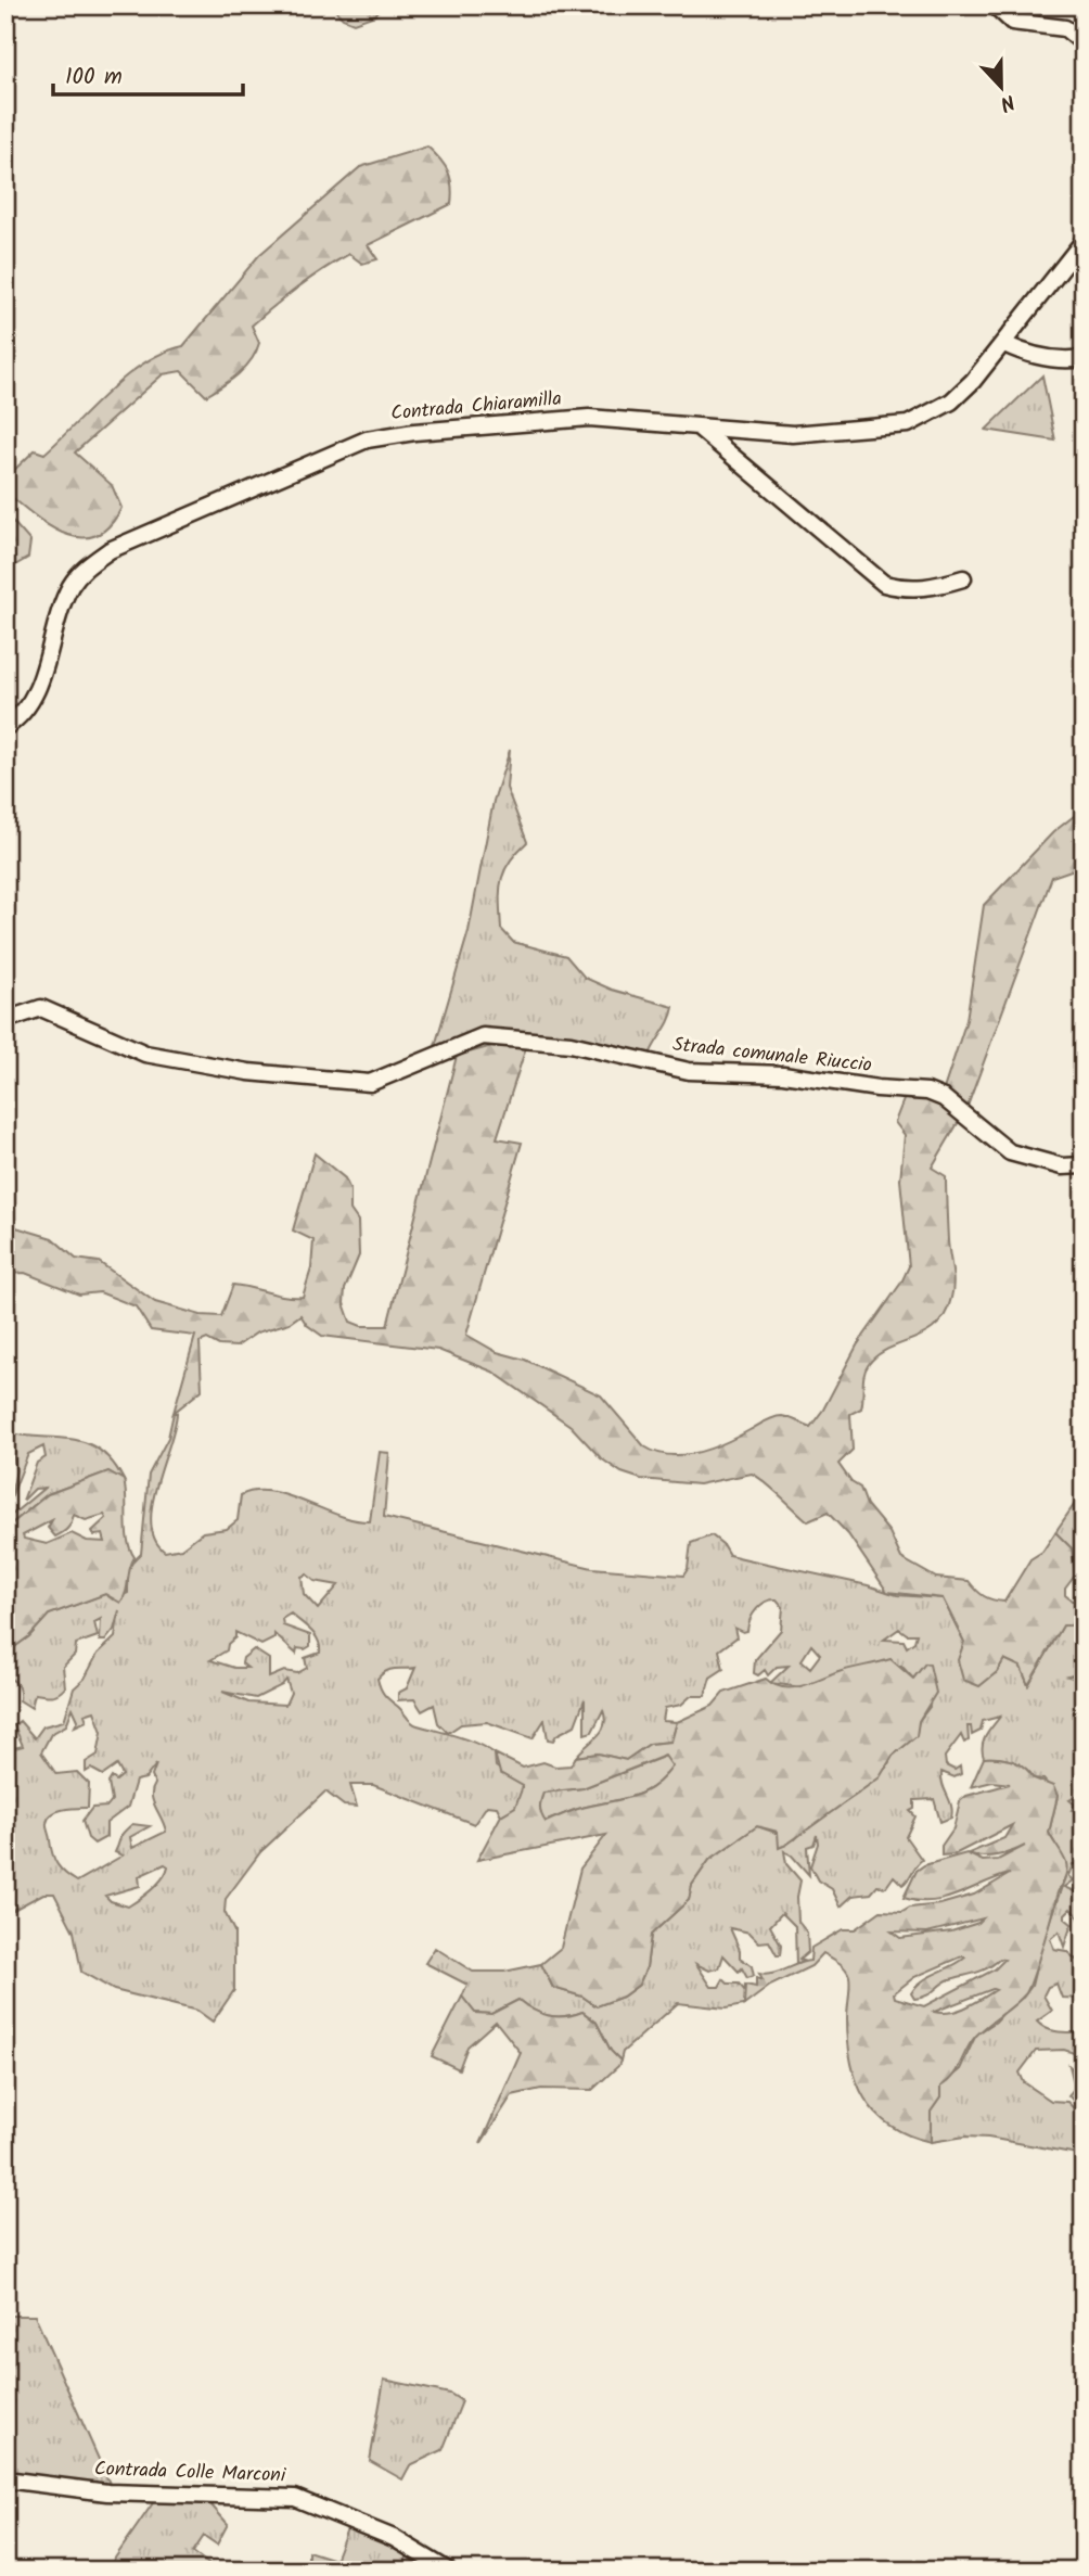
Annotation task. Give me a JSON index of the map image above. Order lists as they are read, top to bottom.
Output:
{
  "streets": {
    "street": ["Contrada Chiaramilla", "Strada comunale Riuccio", "Contrada Colle Marconi"]
  },
  "scale_bar": "100 m",
  "north": "bottom"
}
